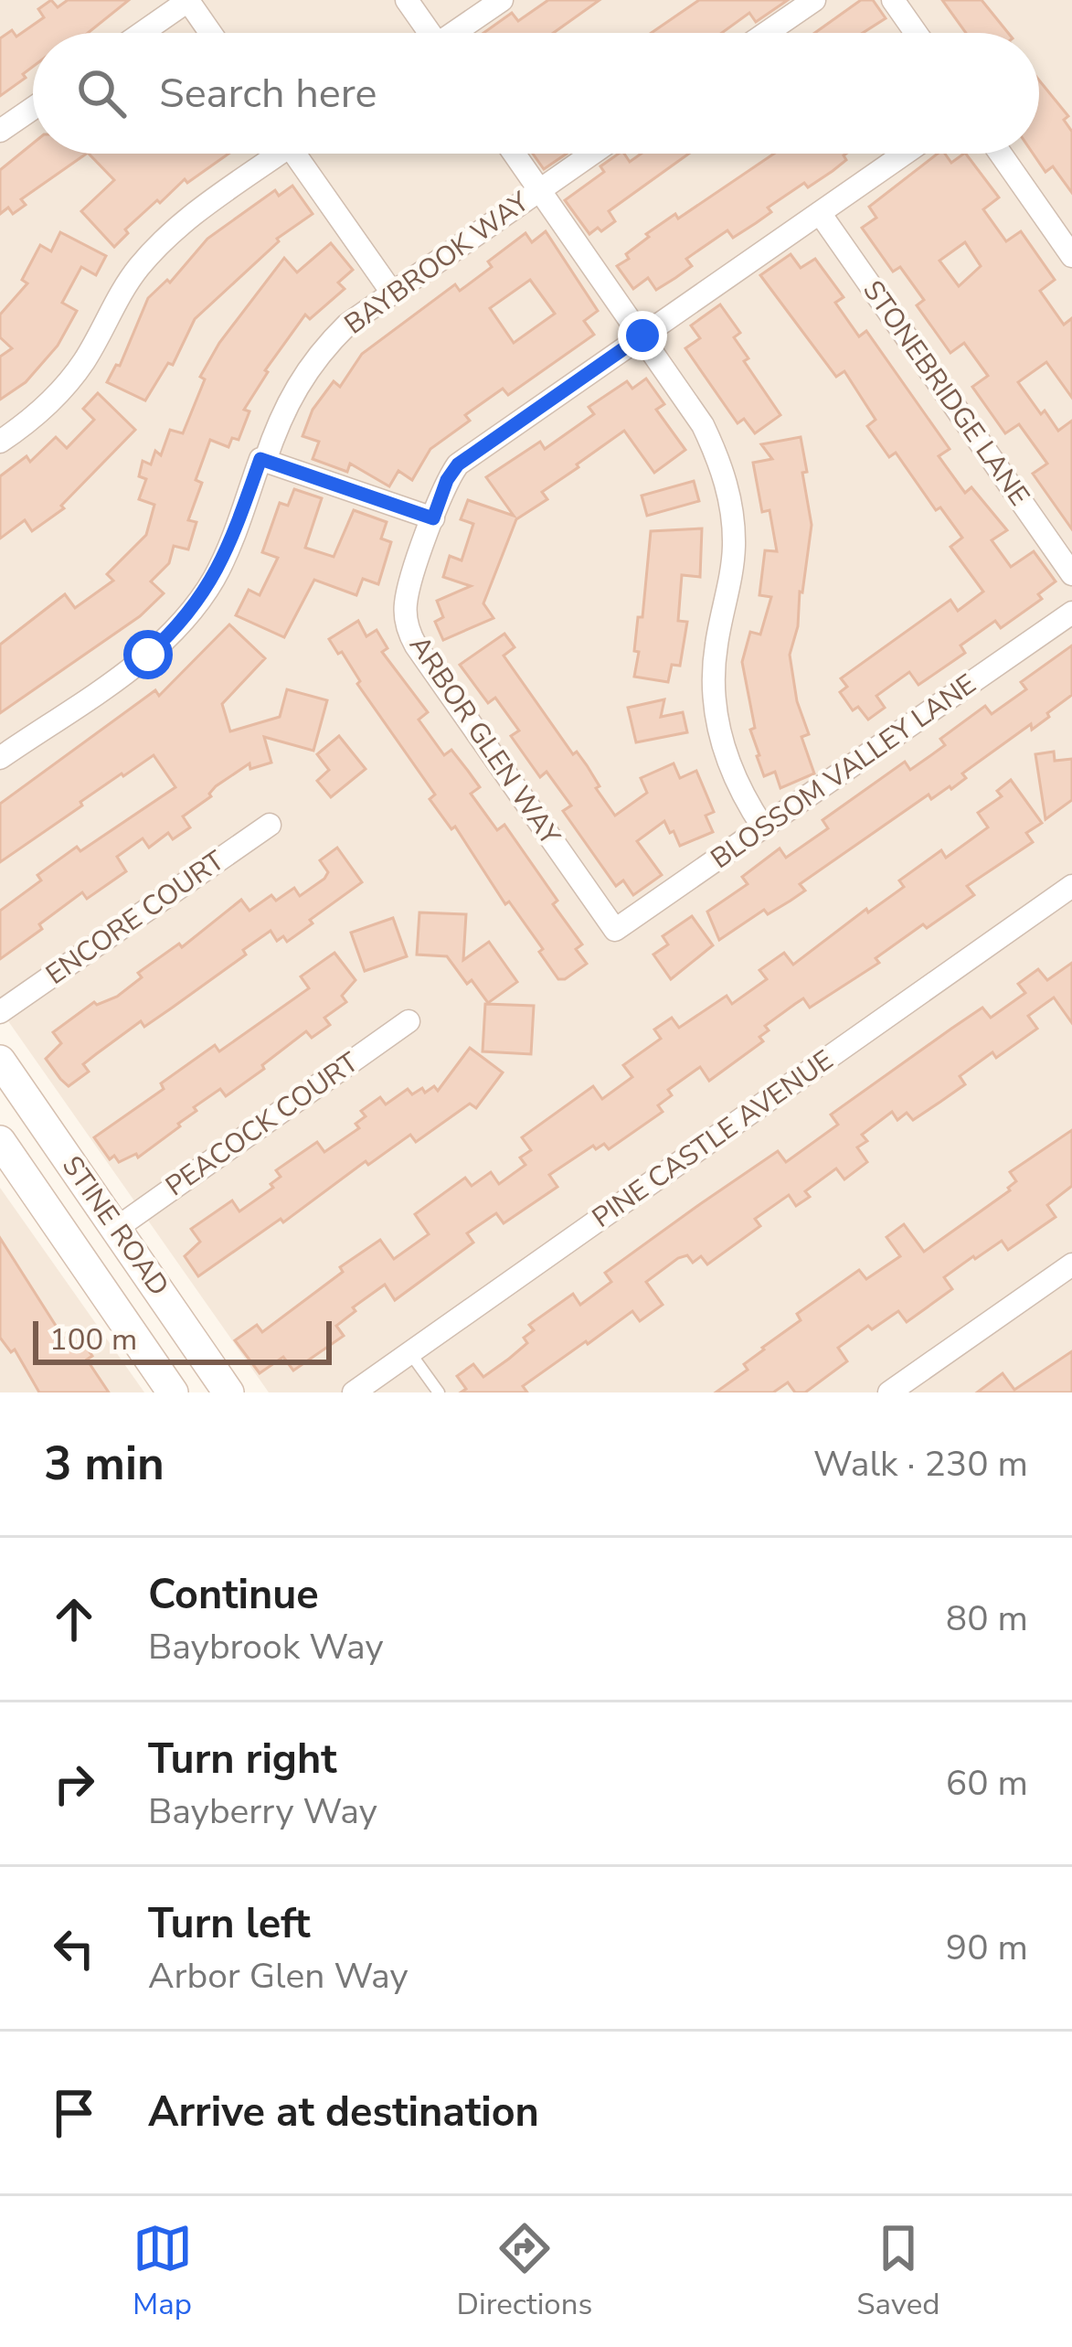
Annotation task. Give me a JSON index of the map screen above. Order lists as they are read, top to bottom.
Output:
{
  "streets": {
    "main road": ["STINE ROAD"],
    "street": [
      "BAYBROOK WAY",
      "STONEBRIDGE LANE",
      "ARBOR GLEN WAY",
      "BLOSSOM VALLEY LANE",
      "ENCORE COURT",
      "PEACOCK COURT",
      "PINE CASTLE AVENUE"
    ]
  },
  "crossings": [
    ["STONEBRIDGE LANE", "ARBOR GLEN WAY"],
    ["ARBOR GLEN WAY", "BLOSSOM VALLEY LANE"],
    ["PEACOCK COURT", "STINE ROAD"]
  ],
  "scale_bar": "100 m",
  "page": {
    "search": "Search here",
    "scale": "100 m",
    "heading": ["3 min", "Walk · 230 m"],
    "list": [
      ["Continue", "Baybrook Way", "80 m"],
      ["Turn right", "Bayberry Way", "60 m"],
      ["Turn left", "Arbor Glen Way", "90 m"],
      "Arrive at destination"
    ],
    "nav": ["Map", "Directions", "Saved"]
  }
}
